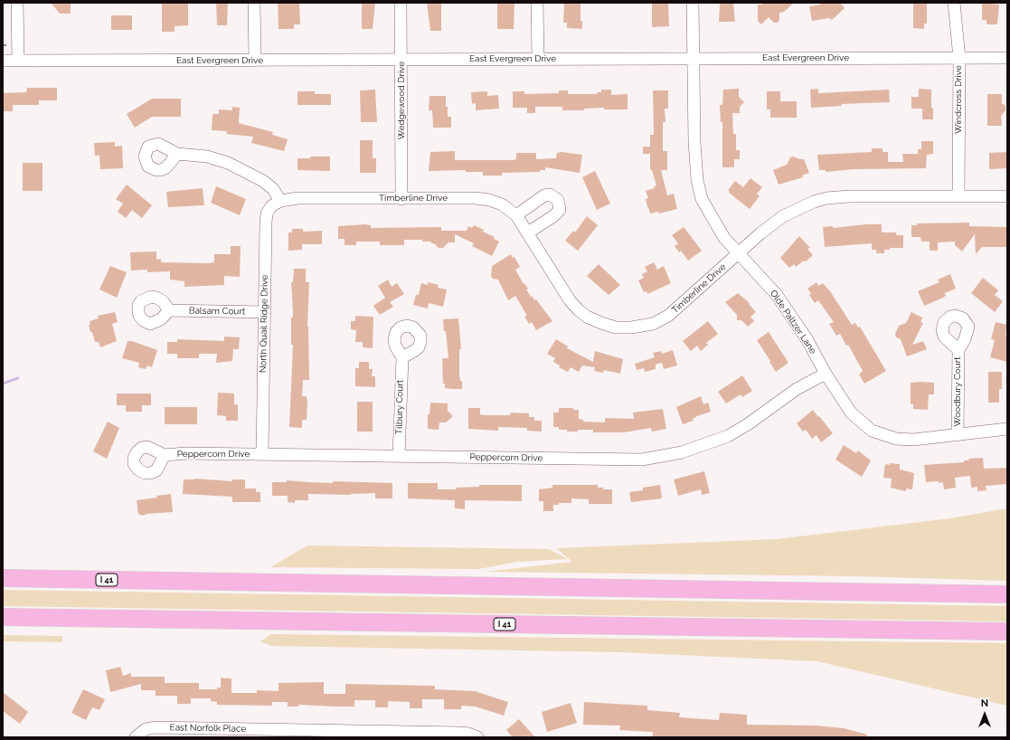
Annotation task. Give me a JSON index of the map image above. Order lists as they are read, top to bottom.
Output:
{
  "streets": {
    "highway": ["I 41"],
    "street": [
      "East Evergreen Drive",
      "Windcross Drive",
      "Wedgewood Drive",
      "Timberline Drive",
      "Balsam Court",
      "Olde Paltzer Lane",
      "North Quail Ridge Drive",
      "Woodbury Court",
      "Tilbury Court",
      "Peppercorn Drive",
      "East Norfolk Place"
    ]
  },
  "crossings": [
    ["East Evergreen Drive", "Windcross Drive"],
    ["East Evergreen Drive", "Wedgewood Drive"],
    ["East Evergreen Drive", "Olde Paltzer Lane"],
    ["Windcross Drive", "Timberline Drive"],
    ["Wedgewood Drive", "Timberline Drive"],
    ["Timberline Drive", "Olde Paltzer Lane"],
    ["Timberline Drive", "North Quail Ridge Drive"],
    ["Balsam Court", "North Quail Ridge Drive"],
    ["Olde Paltzer Lane", "Woodbury Court"],
    ["Olde Paltzer Lane", "Peppercorn Drive"],
    ["North Quail Ridge Drive", "Peppercorn Drive"],
    ["Tilbury Court", "Peppercorn Drive"]
  ],
  "north": "top"
}
